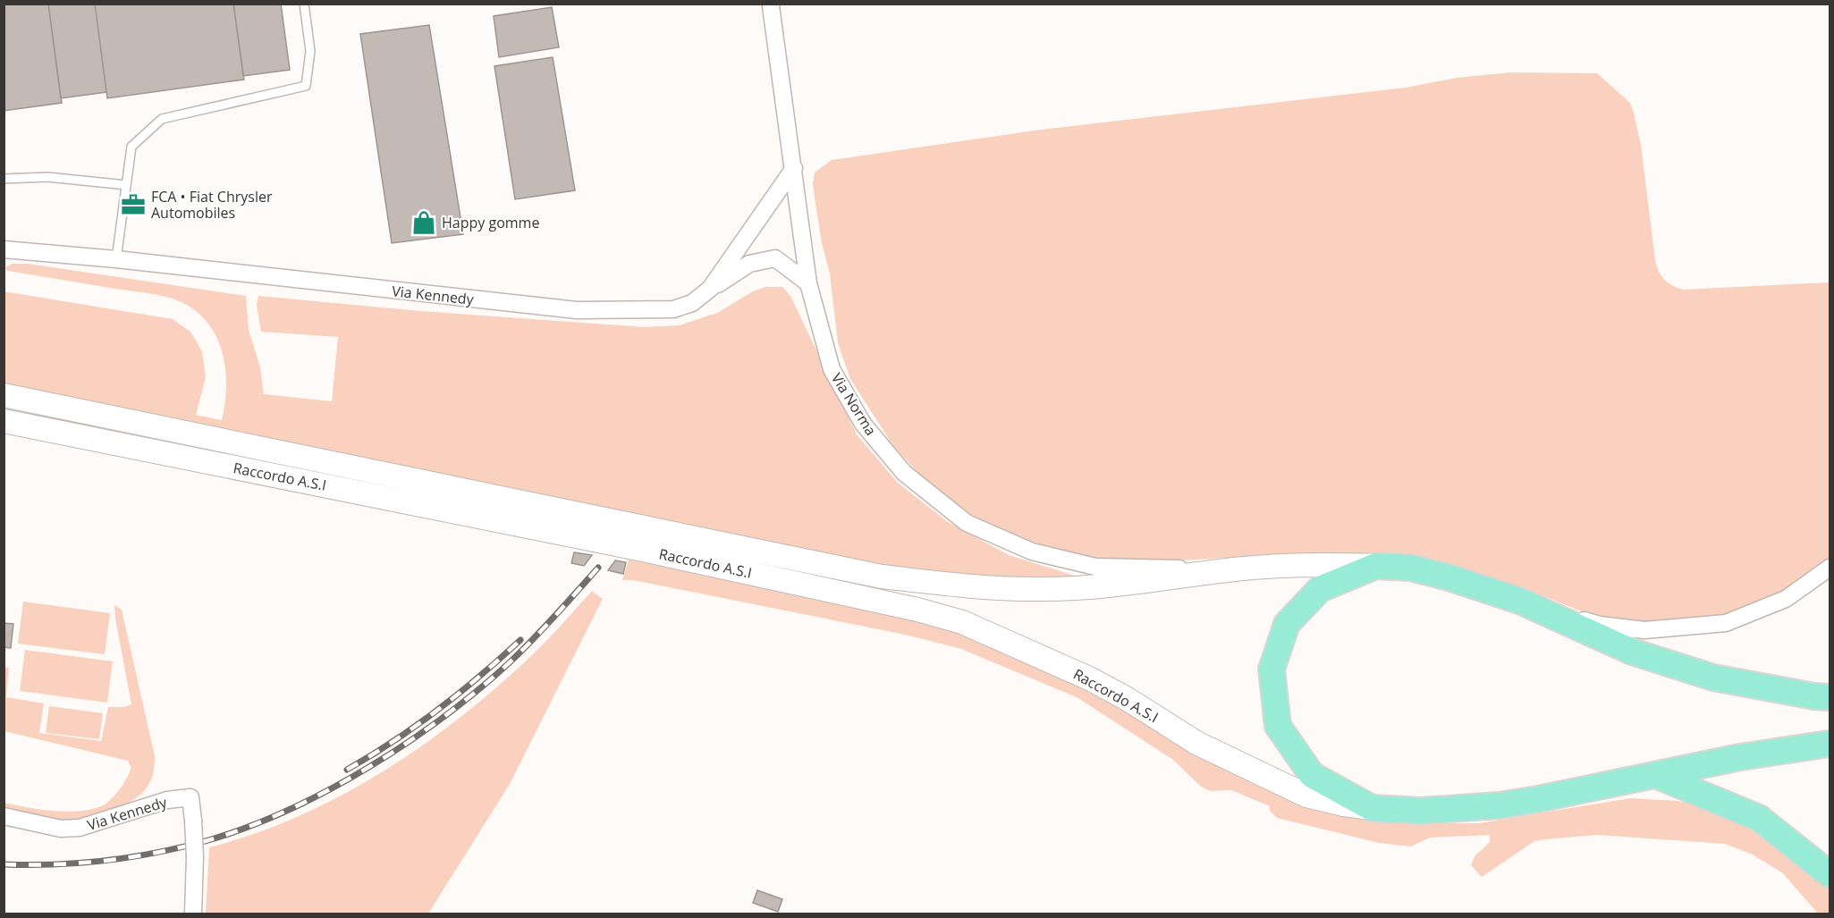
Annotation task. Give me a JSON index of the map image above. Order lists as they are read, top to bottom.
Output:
{
  "streets": {
    "street": ["Via Kennedy", "Via Norma", "Raccordo A.S.I"]
  },
  "crossings": [
    ["Via Kennedy", "Via Norma"],
    ["Via Norma", "Raccordo A.S.I"]
  ],
  "places": {
    "office": ["FCA • Fiat Chrysler Automobiles"],
    "shop": ["Happy gomme"]
  }
}
